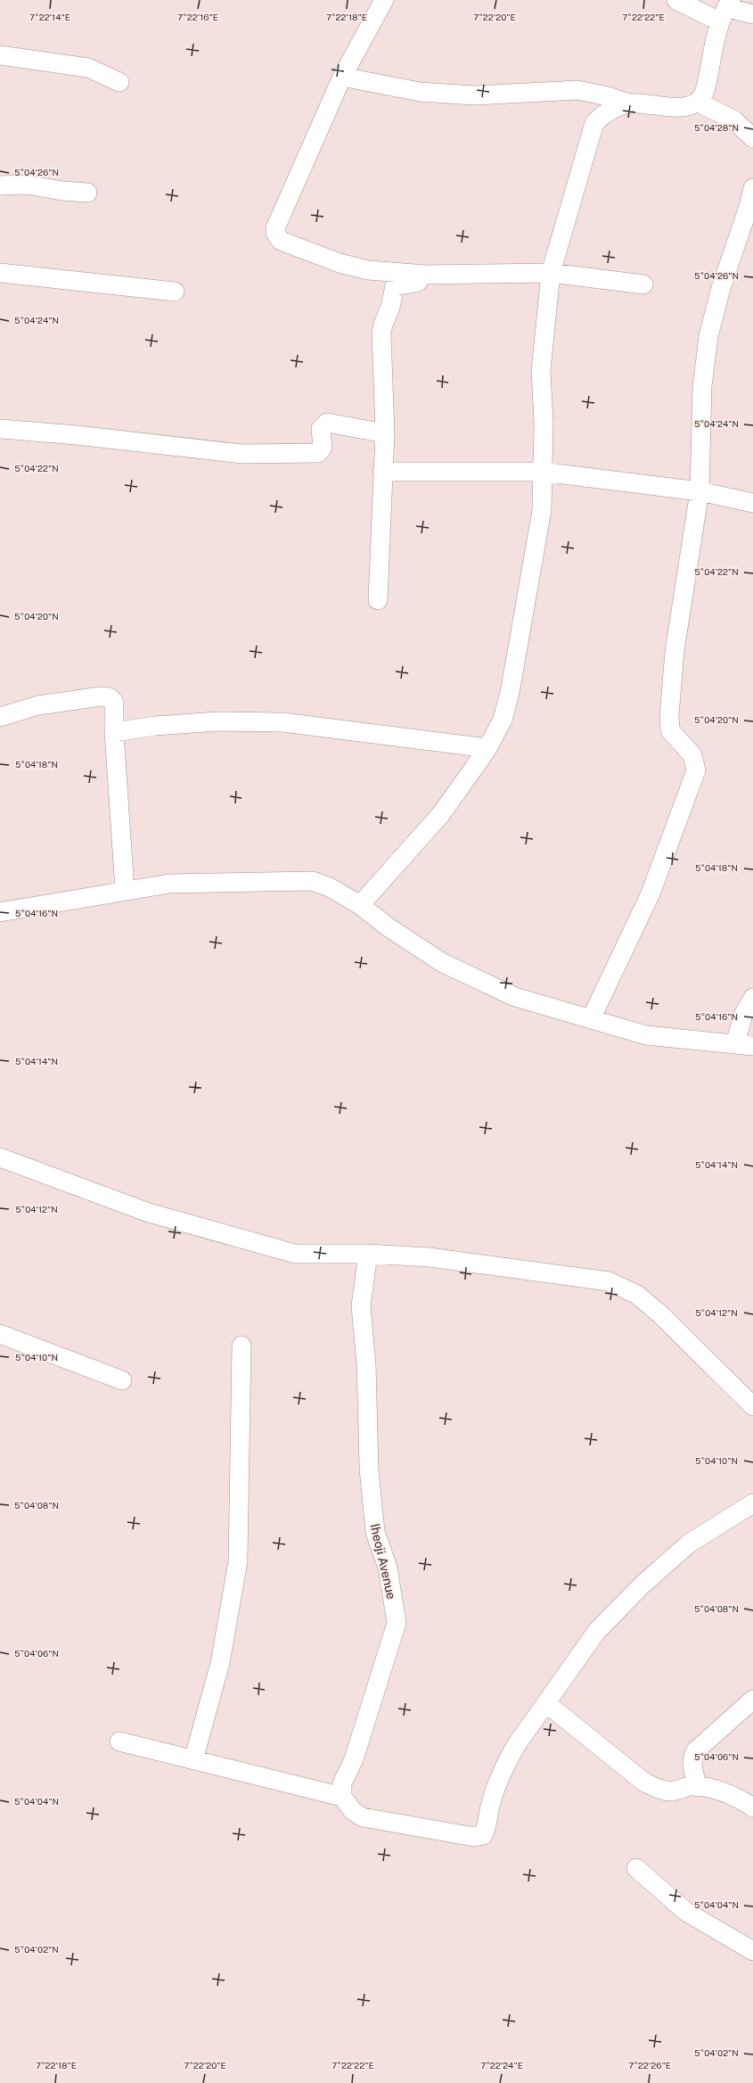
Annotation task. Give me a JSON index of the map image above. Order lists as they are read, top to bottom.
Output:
{
  "streets": {
    "street": ["Iheoji Avenue"]
  },
  "coordinates": [
    "7°22'14\"E",
    "7°22'16\"E",
    "7°22'18\"E",
    "7°22'20\"E",
    "7°22'22\"E",
    "5°04'28\"N",
    "5°04'26\"N",
    "5°04'24\"N",
    "5°04'22\"N",
    "5°04'20\"N",
    "5°04'18\"N",
    "5°04'16\"N",
    "5°04'14\"N",
    "5°04'12\"N",
    "5°04'10\"N",
    "5°04'08\"N",
    "5°04'06\"N",
    "5°04'04\"N",
    "5°04'02\"N",
    "7°22'24\"E",
    "7°22'26\"E"
  ]
}
